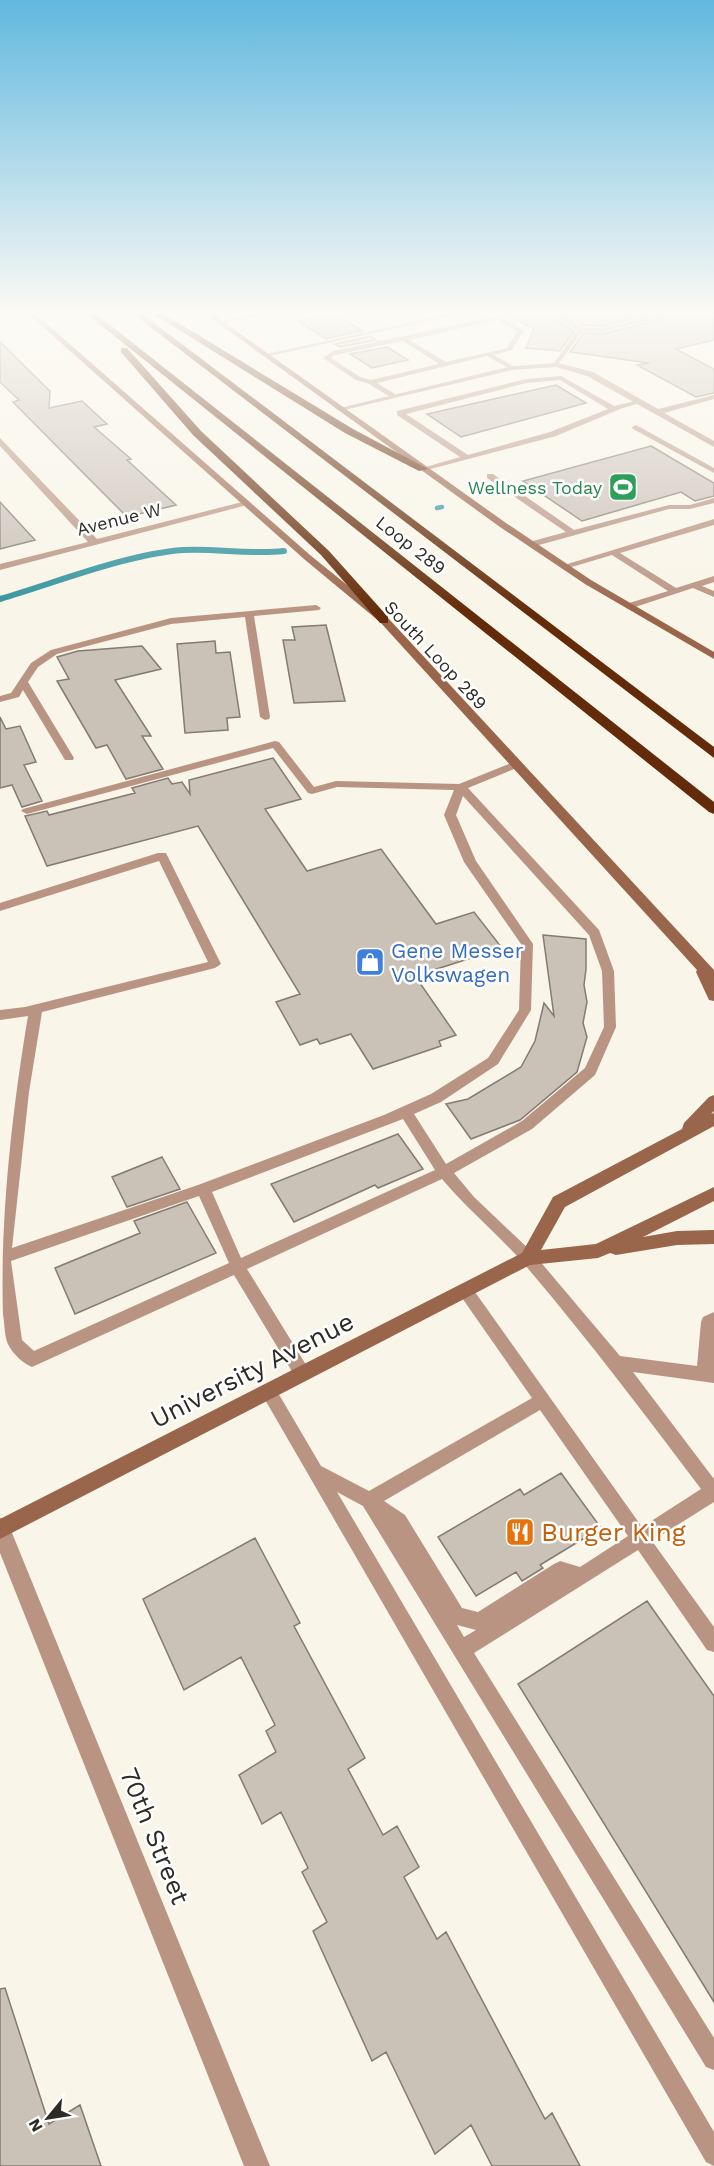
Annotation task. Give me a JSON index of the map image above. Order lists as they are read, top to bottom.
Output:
{
  "streets": {
    "highway": ["Loop 289"],
    "main road": ["South Loop 289", "University Avenue"],
    "street": ["Avenue W", "70th Street"]
  },
  "crossings": [
    ["Avenue W", "South Loop 289"],
    ["University Avenue", "70th Street"]
  ],
  "places": {
    "sports": ["Wellness Today"],
    "shop": ["Gene Messer Volkswagen"],
    "restaurant": ["Burger King"]
  },
  "north": "bottom left"
}
